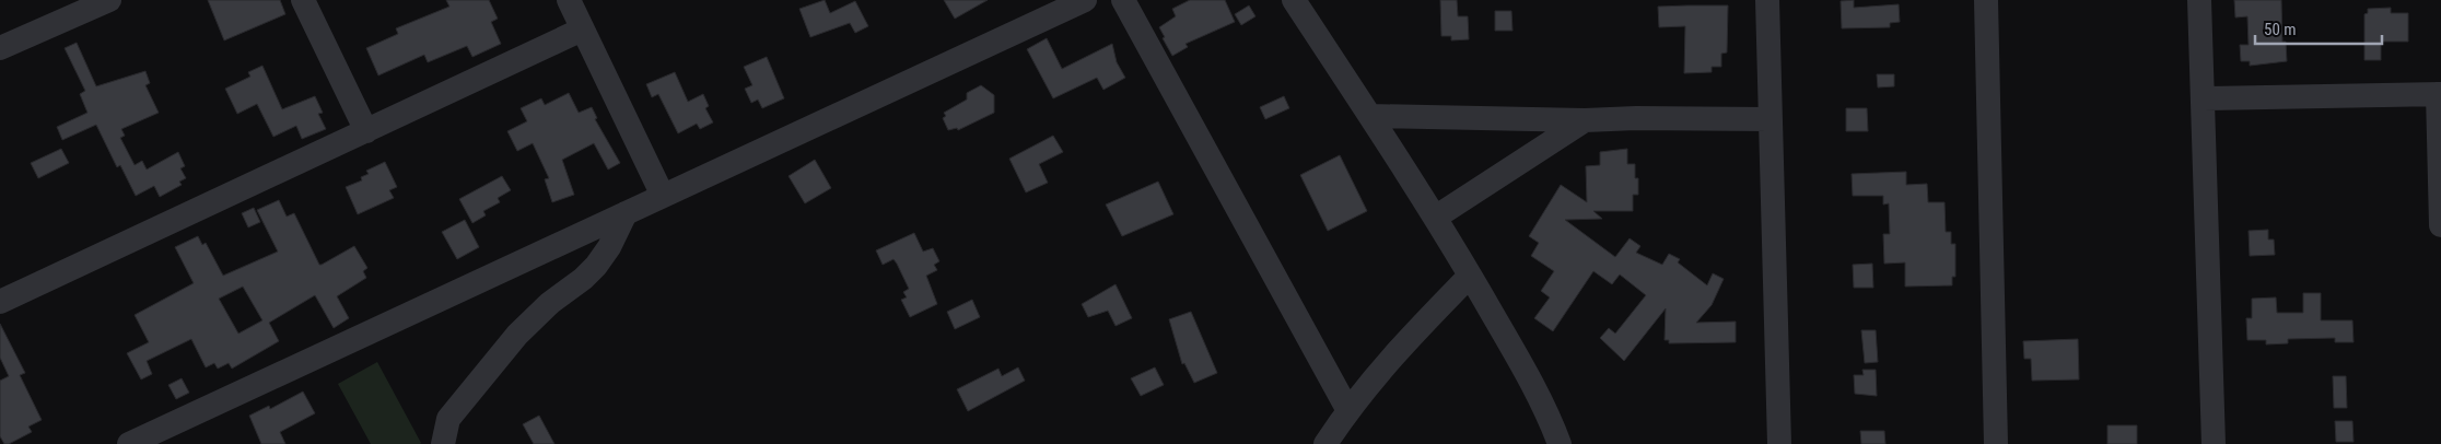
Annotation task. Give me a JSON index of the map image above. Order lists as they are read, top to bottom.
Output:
{
  "scale_bar": "50 m"
}
